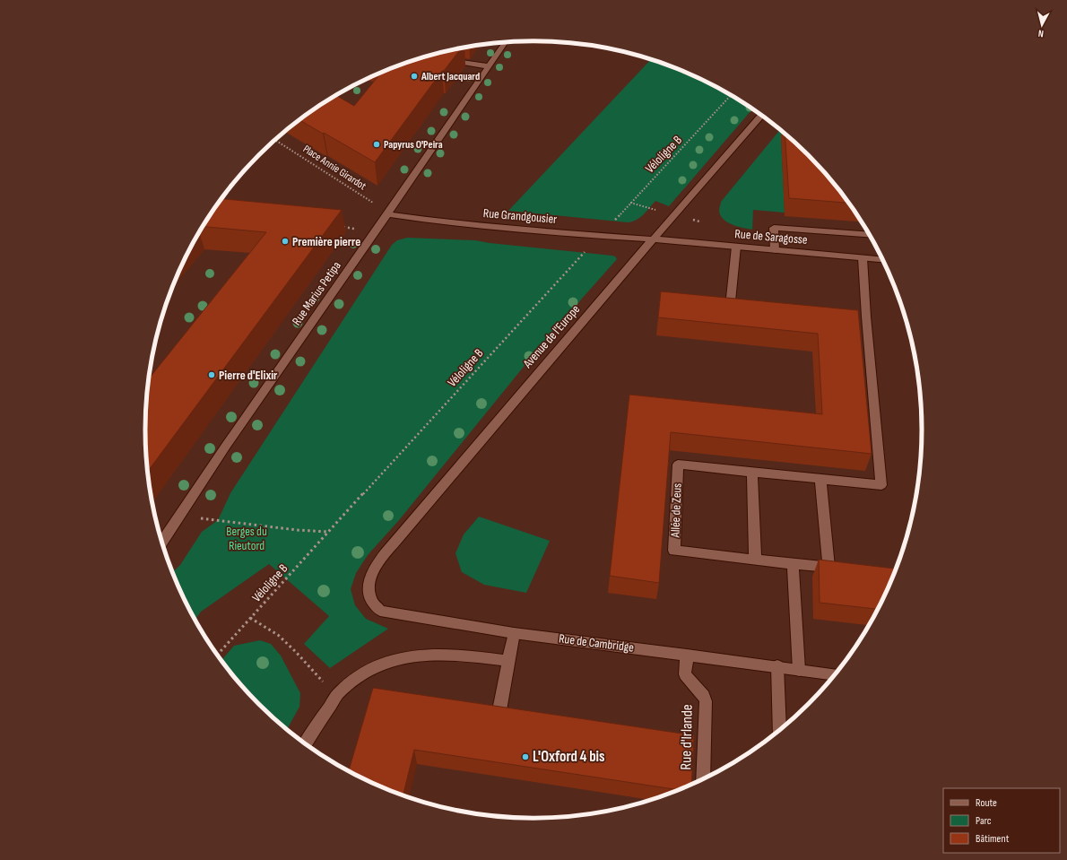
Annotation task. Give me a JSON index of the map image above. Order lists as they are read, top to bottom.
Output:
{
  "streets": {
    "street": [
      "Rue Grandgousier",
      "Rue de Saragosse",
      "Rue Marius Petipa",
      "Avenue de l'Europe",
      "Allée de Zeus",
      "Rue de Cambridge",
      "Rue d'Irlande"
    ],
    "path": ["Véloligne B", "Place Annie Girardot"]
  },
  "crossings": [
    ["Véloligne B", "Rue Grandgousier"],
    ["Place Annie Girardot", "Rue Grandgousier"],
    ["Place Annie Girardot", "Rue Marius Petipa"],
    ["Rue Grandgousier", "Rue de Saragosse"],
    ["Rue Grandgousier", "Rue Marius Petipa"],
    ["Rue Grandgousier", "Avenue de l'Europe"],
    ["Rue de Saragosse", "Avenue de l'Europe"],
    ["Rue de Saragosse", "Allée de Zeus"],
    ["Avenue de l'Europe", "Rue de Cambridge"],
    ["Rue de Cambridge", "Rue d'Irlande"]
  ],
  "parks": ["Berges du Rieutord"],
  "places": [
    "Albert Jacquard",
    "Papyrus O'Peira",
    "Première pierre",
    "Pierre d'Elixir",
    "L'Oxford 4 bis"
  ],
  "legend": ["Route", "Parc", "Bâtiment"],
  "north": "bottom"
}
